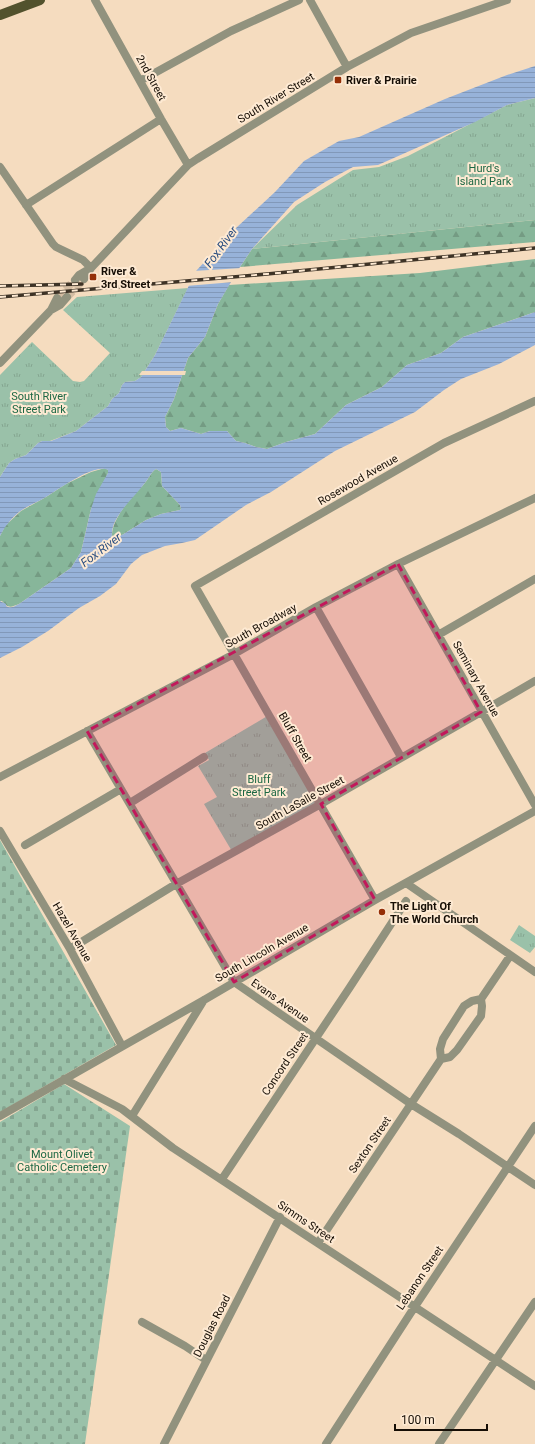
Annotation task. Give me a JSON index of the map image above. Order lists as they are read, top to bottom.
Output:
{
  "streets": {
    "street": [
      "2nd Street",
      "South River Street",
      "Rosewood Avenue",
      "South Broadway",
      "Seminary Avenue",
      "Bluff Street",
      "South LaSalle Street",
      "Hazel Avenue",
      "South Lincoln Avenue",
      "Evans Avenue",
      "Concord Street",
      "Sexton Street",
      "Simms Street",
      "Lebanon Street",
      "Douglas Road"
    ]
  },
  "crossings": [
    ["2nd Street", "South River Street"],
    ["Rosewood Avenue", "Bluff Street"],
    ["South Broadway", "Seminary Avenue"],
    ["South Broadway", "Bluff Street"],
    ["South Broadway", "Evans Avenue"],
    ["Seminary Avenue", "South LaSalle Street"],
    ["Bluff Street", "South LaSalle Street"],
    ["Bluff Street", "South Lincoln Avenue"],
    ["South LaSalle Street", "Hazel Avenue"],
    ["South LaSalle Street", "Evans Avenue"],
    ["Hazel Avenue", "South Lincoln Avenue"],
    ["South Lincoln Avenue", "Evans Avenue"],
    ["South Lincoln Avenue", "Simms Street"],
    ["Evans Avenue", "Concord Street"],
    ["Evans Avenue", "Sexton Street"],
    ["Evans Avenue", "Lebanon Street"],
    ["Concord Street", "Simms Street"],
    ["Sexton Street", "Simms Street"],
    ["Simms Street", "Lebanon Street"],
    ["Simms Street", "Douglas Road"]
  ],
  "water": ["Fox River"],
  "parks": [
    "Hurd's Island Park",
    "South River Street Park",
    "Bluff Street Park",
    "Mount Olivet Catholic Cemetery"
  ],
  "places": {
    "transit": ["River & Prairie", "River & 3rd Street"],
    "other": ["The Light Of The World Church"]
  },
  "scale_bar": "100 m"
}
